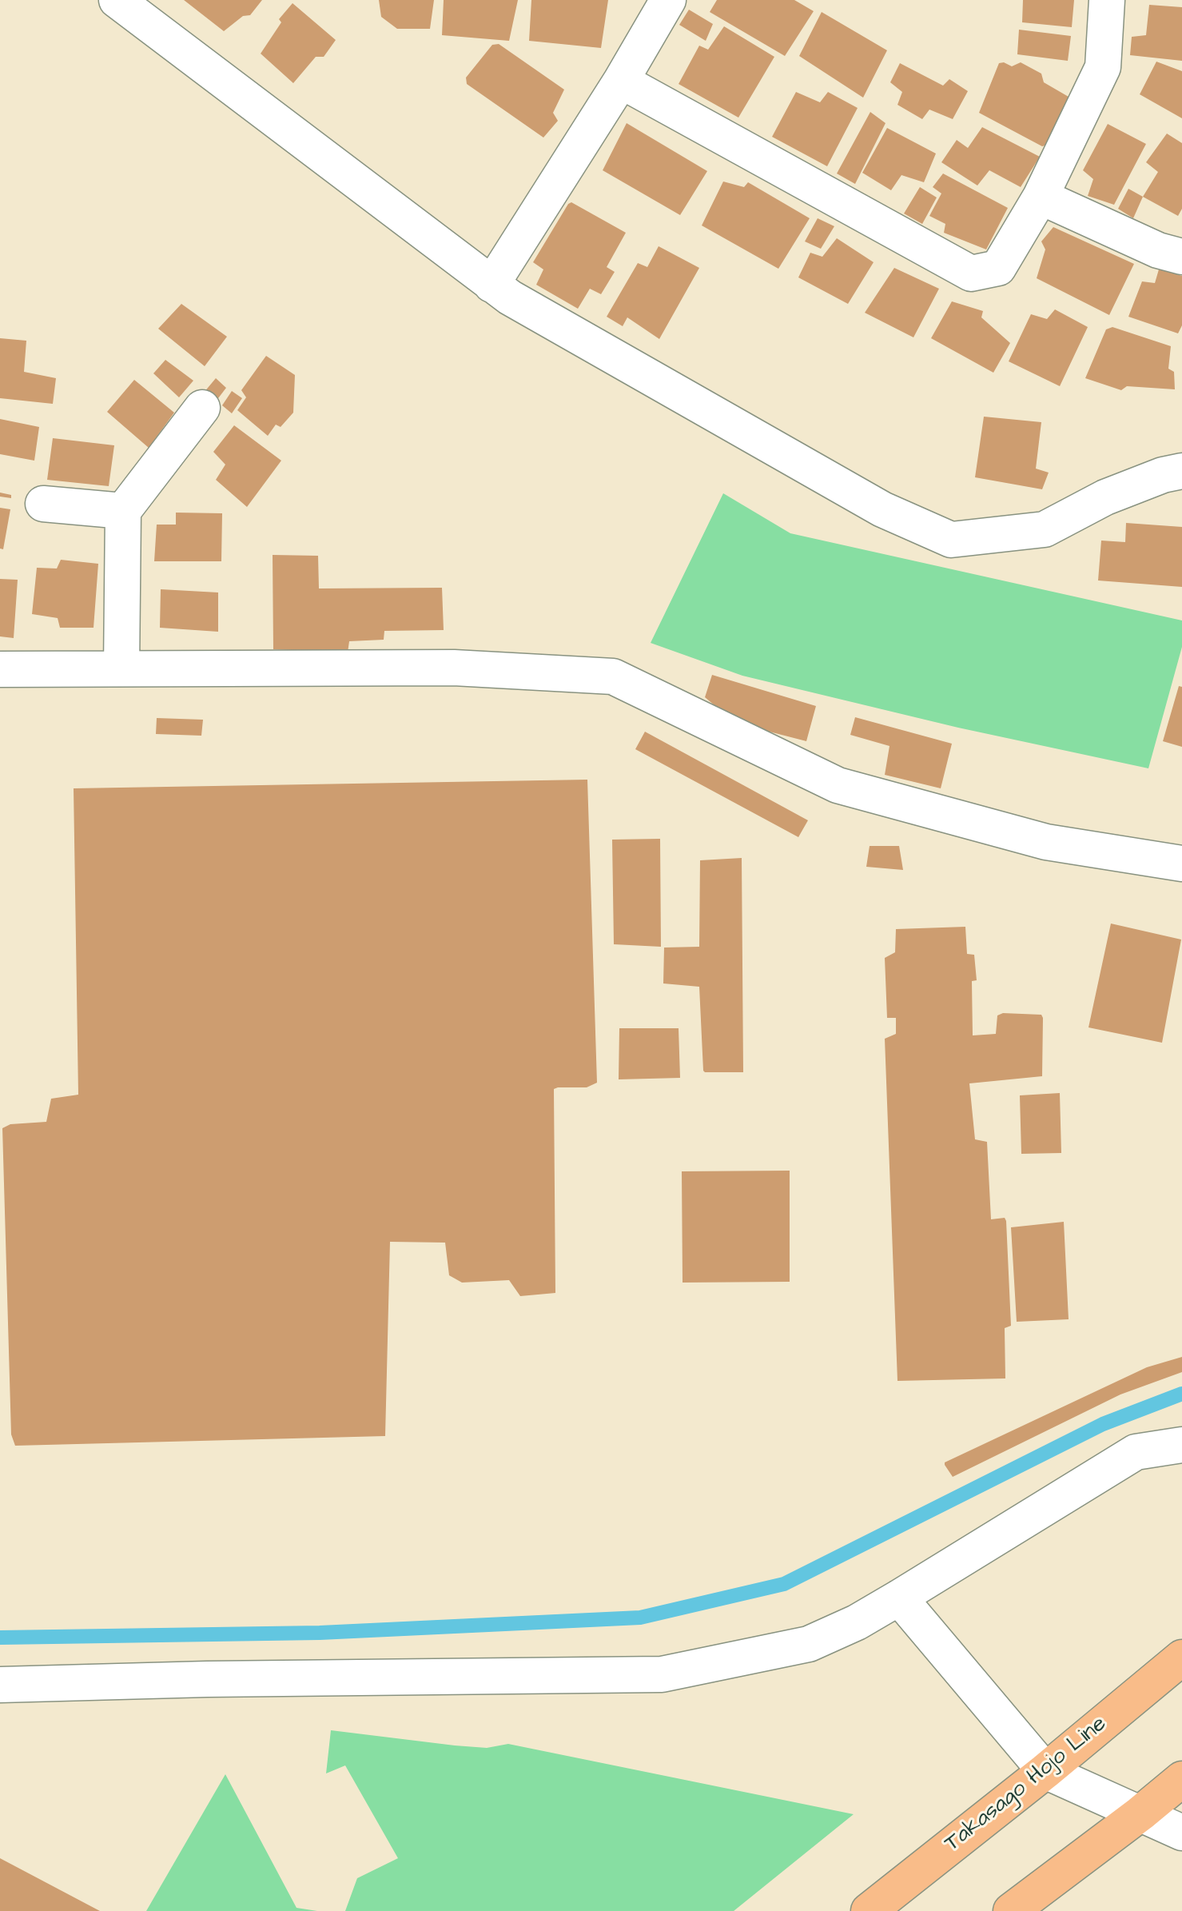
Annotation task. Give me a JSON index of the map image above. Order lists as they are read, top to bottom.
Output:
{
  "streets": {
    "main road": ["Takasago Hojo Line"]
  }
}
